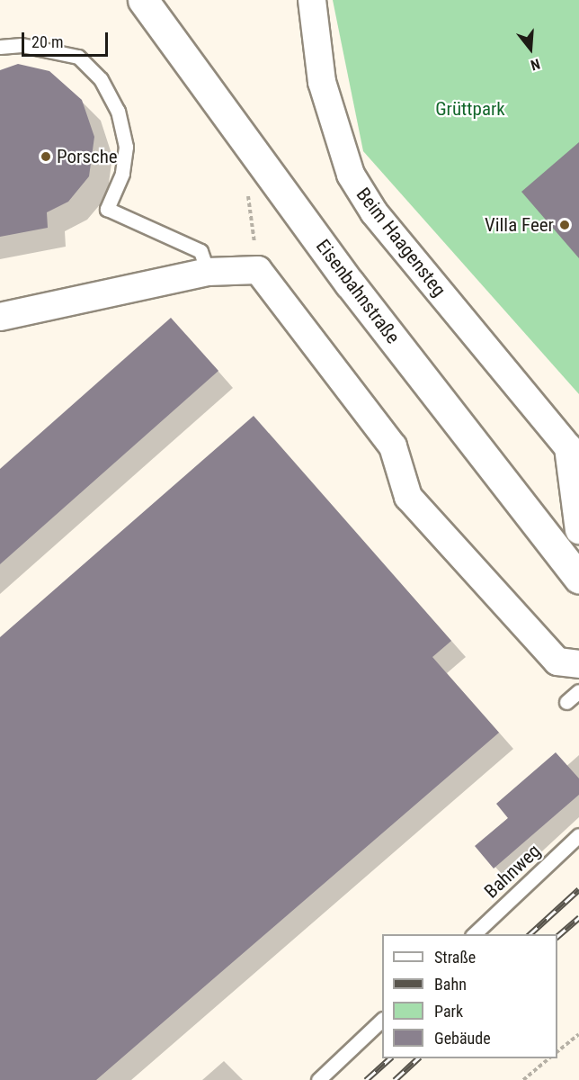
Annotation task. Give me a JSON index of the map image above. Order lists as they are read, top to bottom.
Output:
{
  "streets": {
    "street": ["Beim Haagensteg", "Eisenbahnstraße"],
    "lane": ["Bahnweg"]
  },
  "parks": ["Grüttpark"],
  "places": ["Porsche", "Villa Feer"],
  "legend": [
    "Straße",
    "Bahn",
    "Park",
    "Gebäude"
  ],
  "scale_bar": "20 m",
  "north": "bottom"
}
